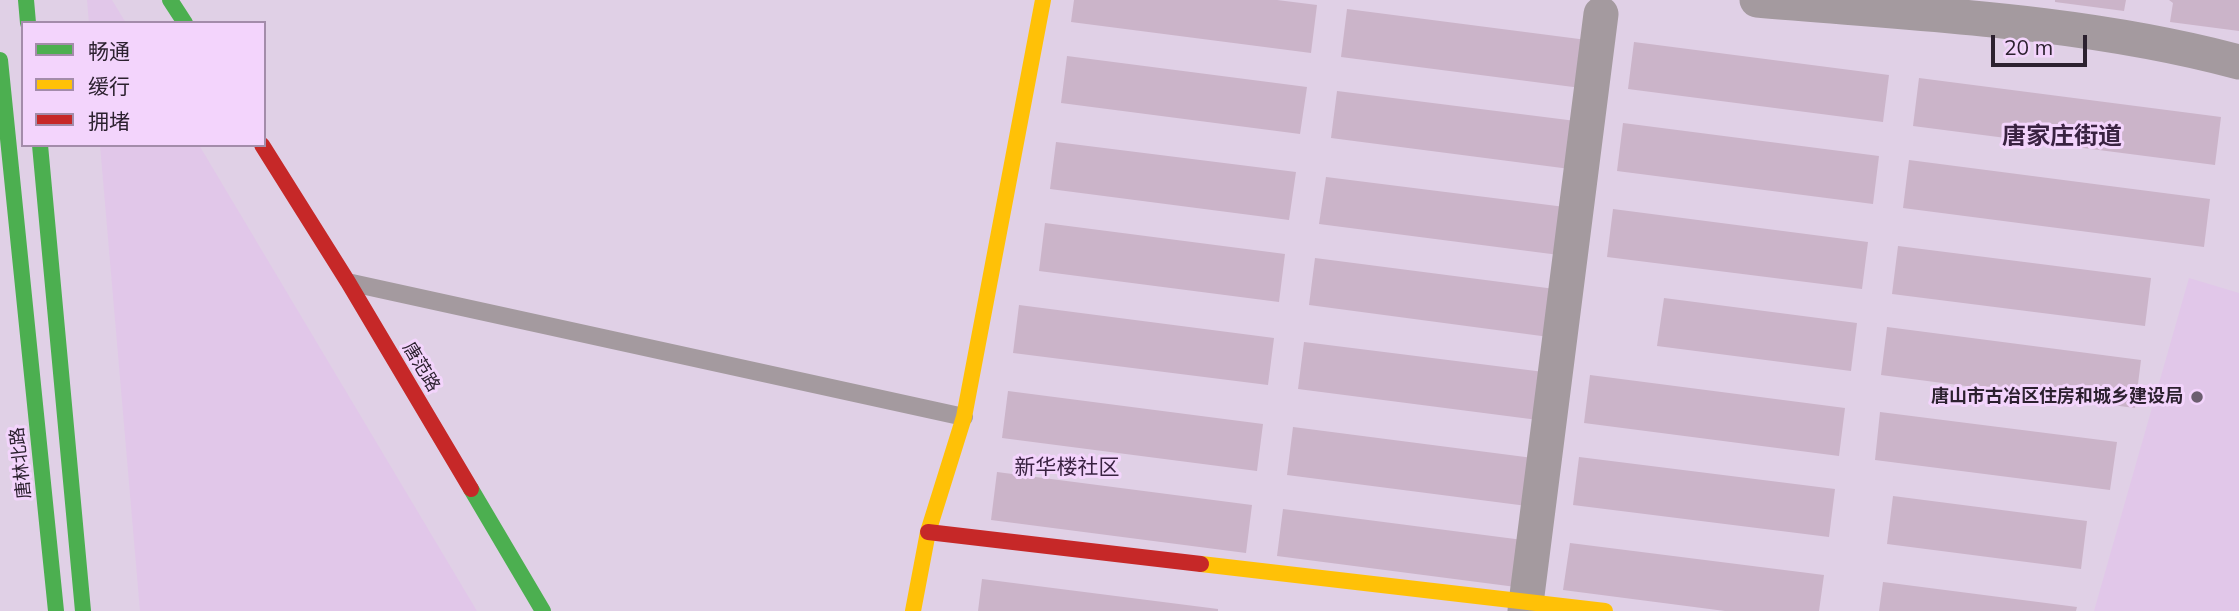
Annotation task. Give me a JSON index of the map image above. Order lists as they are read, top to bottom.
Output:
{
  "streets": {
    "street": ["唐范路", "唐林北路"]
  },
  "districts": ["唐家庄街道", "新华楼社区"],
  "places": ["唐山市古冶区住房和城乡建设局"],
  "legend": ["畅通", "缓行", "拥堵"],
  "scale_bar": "20 m"
}
